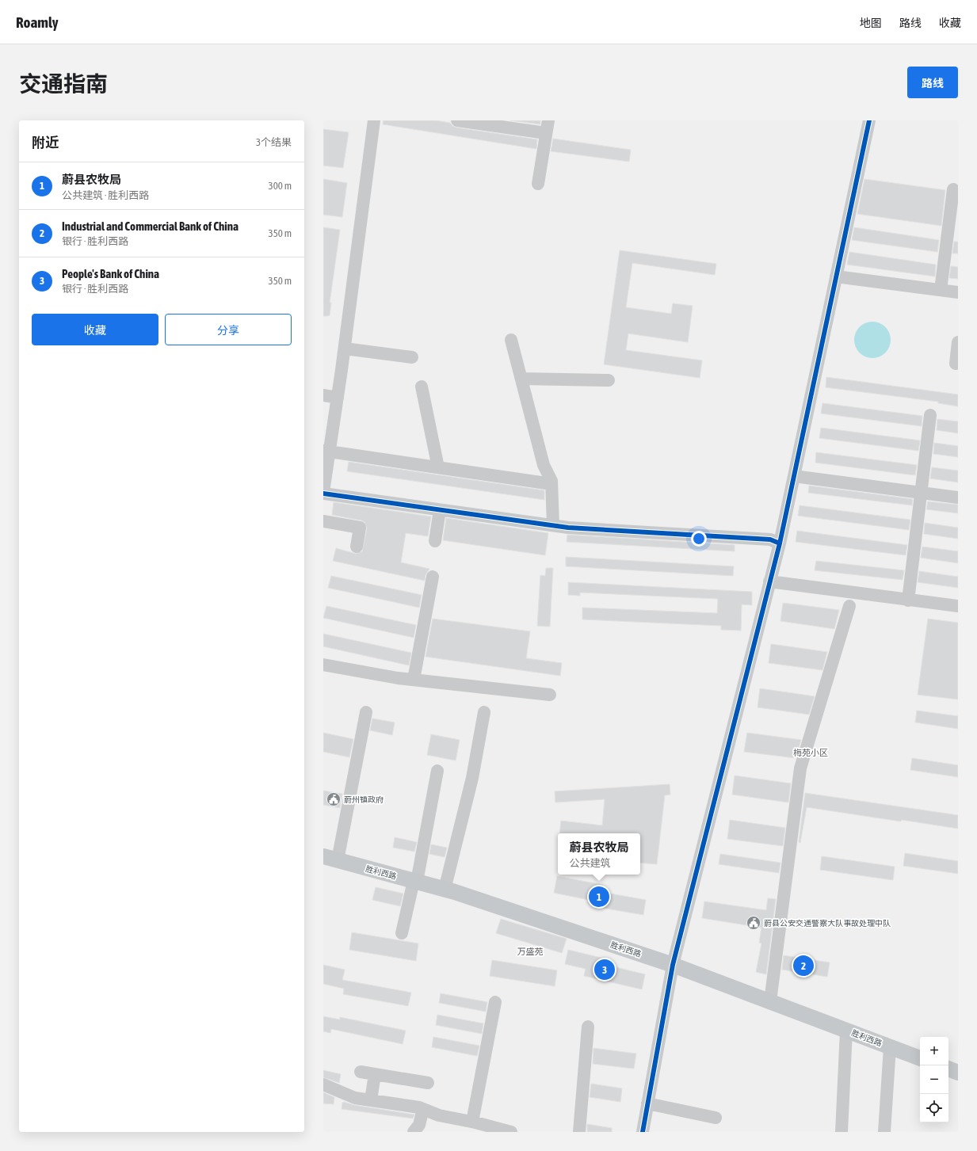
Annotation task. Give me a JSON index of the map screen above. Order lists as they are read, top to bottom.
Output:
{
  "streets": {
    "main road": ["胜利西路"]
  },
  "districts": ["梅苑小区", "万盛苑"],
  "places": {
    "public building": ["蔚州镇政府", "蔚县公安交通警察大队事故处理中队"]
  },
  "page": {
    "header": "Roamly",
    "nav": ["地图", "路线", "收藏"],
    "title": "交通指南",
    "buttons": [
      "路线",
      ["收藏", "分享"]
    ],
    "heading": ["附近", "3个结果"],
    "list": [
      {
        "mark": "1",
        "name": "蔚县农牧局",
        "note": "公共建筑 · 胜利西路",
        "value": "300 m"
      },
      {
        "mark": "2",
        "name": "Industrial and Commercial Bank of China",
        "note": "银行 · 胜利西路",
        "value": "350 m"
      },
      {
        "mark": "3",
        "name": "People's Bank of China",
        "note": "银行 · 胜利西路",
        "value": "350 m"
      }
    ],
    "popup": ["蔚县农牧局", "公共建筑"],
    "pins": ["1", "2", "3"],
    "map_buttons": ["+", "−"]
  }
}
